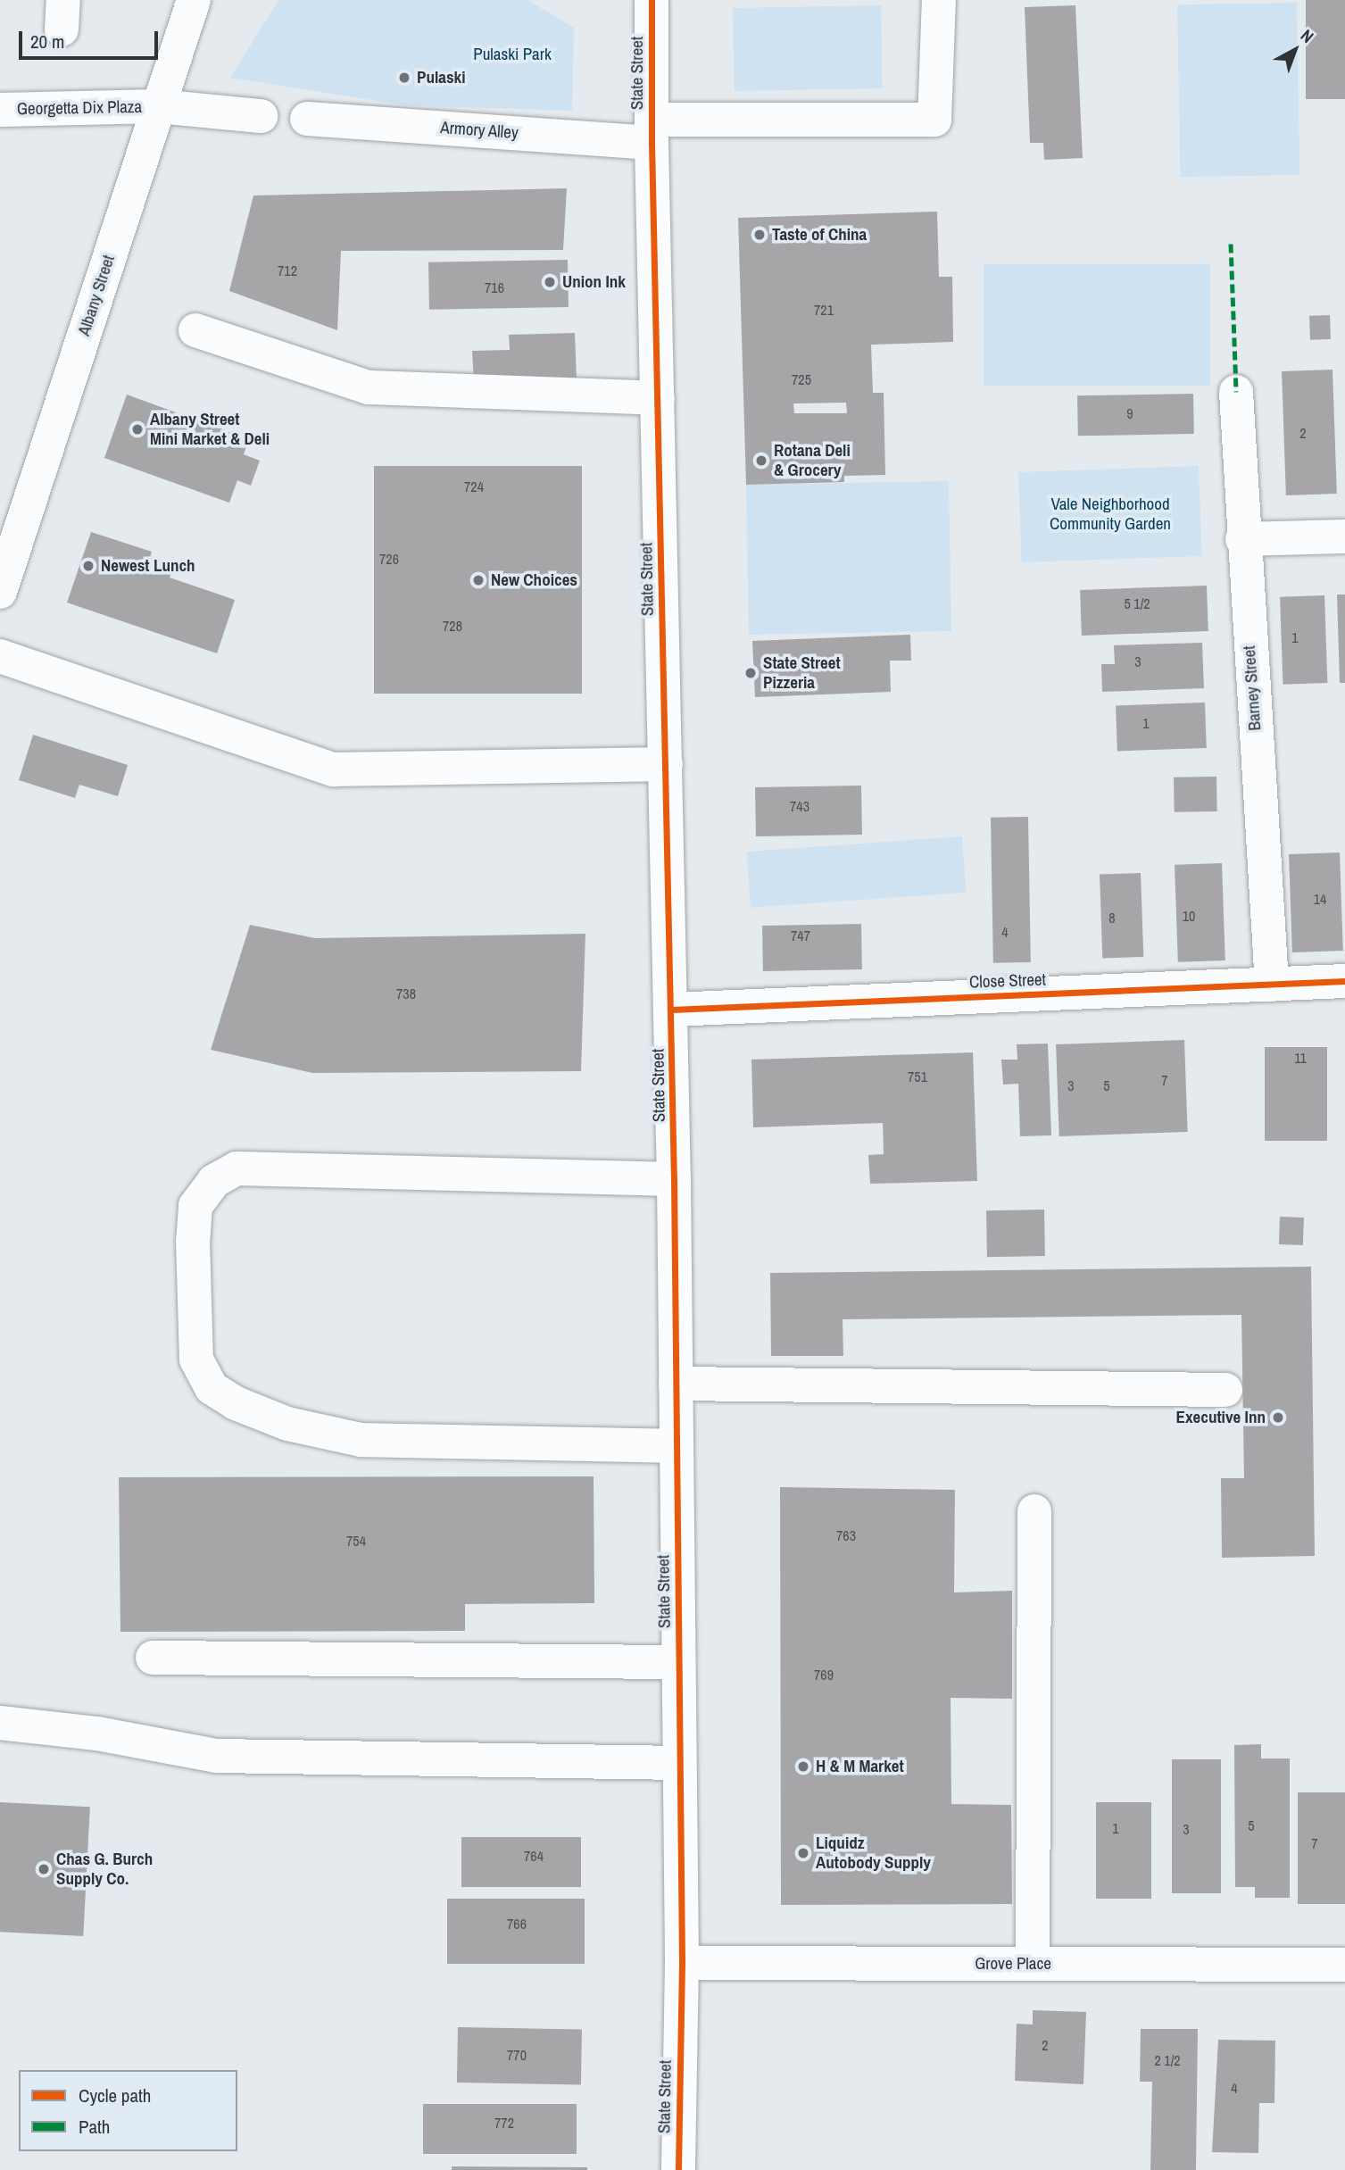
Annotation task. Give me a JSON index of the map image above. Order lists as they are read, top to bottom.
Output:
{
  "streets": {
    "street": [
      "State Street",
      "Georgetta Dix Plaza",
      "Armory Alley",
      "Albany Street",
      "Barney Street",
      "Close Street",
      "Grove Place"
    ]
  },
  "crossings": [
    ["State Street", "Armory Alley"],
    ["State Street", "Close Street"],
    ["State Street", "Grove Place"],
    ["Georgetta Dix Plaza", "Albany Street"],
    ["Barney Street", "Close Street"]
  ],
  "parks": ["Pulaski Park", "Vale Neighborhood Community Garden"],
  "places": [
    "Pulaski",
    "Taste of China",
    "Union Ink",
    "Albany Street Mini Market & Deli",
    "Rotana Deli & Grocery",
    "Newest Lunch",
    "New Choices",
    "State Street Pizzeria",
    "Executive Inn",
    "H & M Market",
    "Liquidz Autobody Supply",
    "Chas G. Burch Supply Co."
  ],
  "house_numbers": [
    "712",
    "716",
    "721",
    "725",
    "9",
    "2",
    "724",
    "726",
    "5 1/2",
    "728",
    "1",
    "3",
    "1",
    "743",
    "14",
    "10",
    "8",
    "4",
    "747",
    "738",
    "11",
    "751",
    "7",
    "3",
    "5",
    "763",
    "754",
    "769",
    "5",
    "1",
    "3",
    "7",
    "764",
    "766",
    "2",
    "770",
    "2 1/2",
    "4",
    "772"
  ],
  "legend": ["Cycle path", "Path"],
  "scale_bar": "20 m",
  "north": "top right"
}
